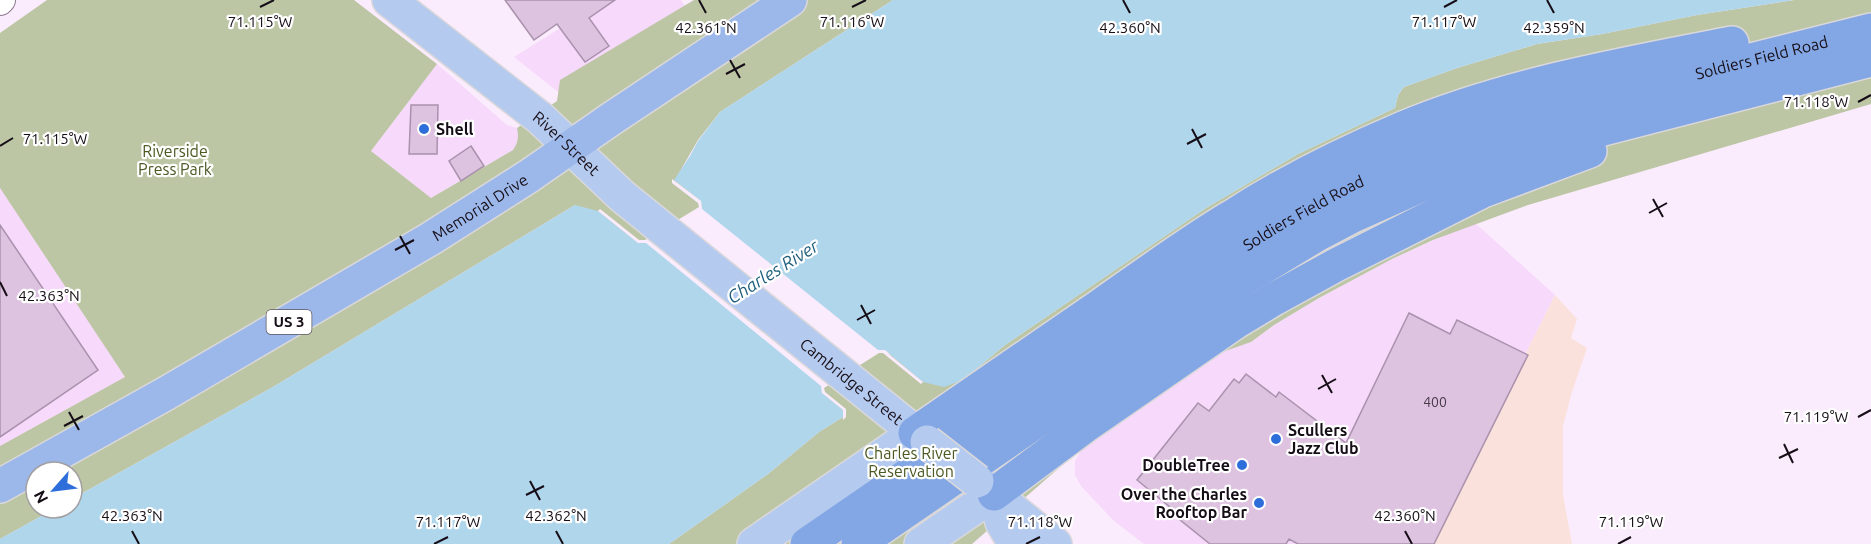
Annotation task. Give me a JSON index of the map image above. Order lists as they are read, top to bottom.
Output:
{
  "streets": {
    "highway": ["Soldiers Field Road", "Memorial Drive", "US 3"],
    "main road": ["River Street", "Cambridge Street"]
  },
  "crossings": [
    ["River Street", "Memorial Drive"],
    ["River Street", "Cambridge Street"]
  ],
  "water": ["Charles River"],
  "parks": ["Riverside Press Park", "Charles River Reservation"],
  "places": [
    "Shell",
    "Scullers Jazz Club",
    "DoubleTree",
    "Over the Charles Rooftop Bar"
  ],
  "house_numbers": ["400"],
  "north": "bottom left",
  "coordinates": [
    "71.116°W",
    "71.115°W",
    "71.117°W",
    "42.361°N",
    "42.360°N",
    "42.359°N",
    "71.118°W",
    "42.363°N",
    "71.119°W",
    "42.362°N"
  ]
}
